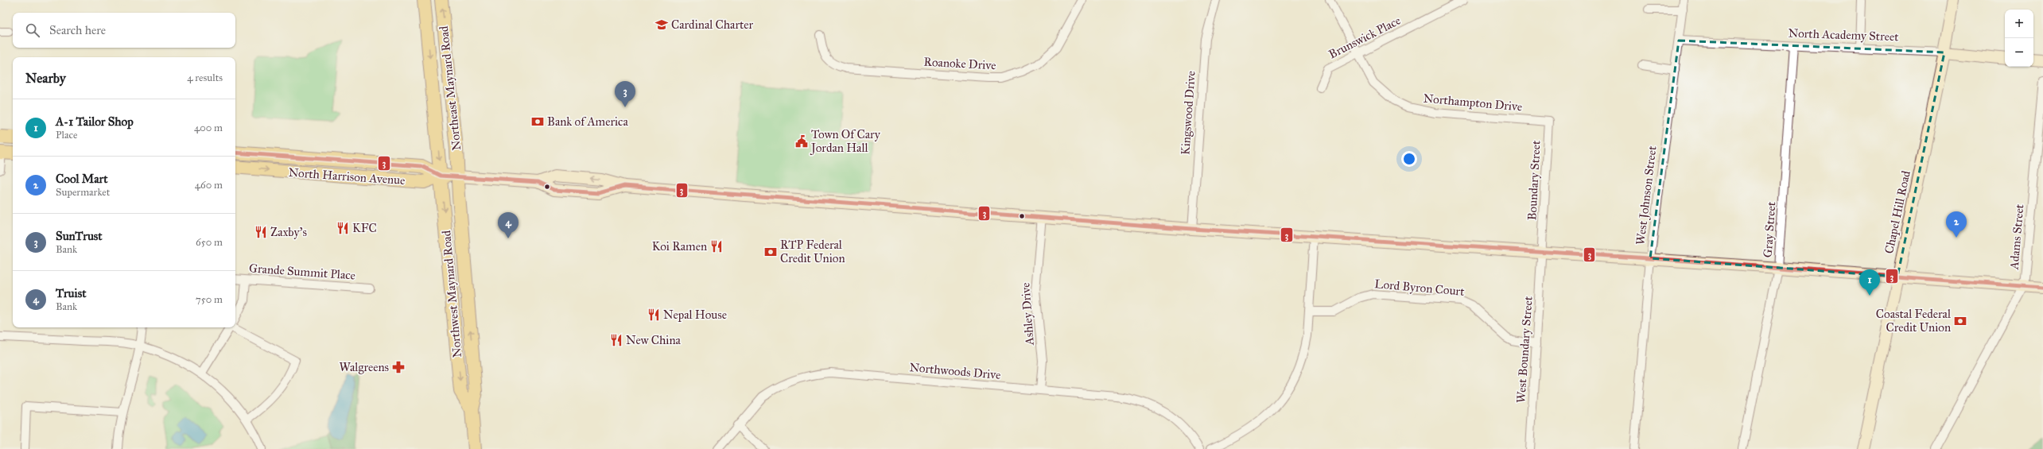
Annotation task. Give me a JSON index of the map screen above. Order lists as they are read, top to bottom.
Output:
{
  "streets": {
    "main road": [
      "North Academy Street",
      "Northeast Maynard Road",
      "North Harrison Avenue",
      "Chapel Hill Road",
      "Northwest Maynard Road"
    ],
    "street": [
      "Brunswick Place",
      "Roanoke Drive",
      "Northampton Drive",
      "Kingswood Drive",
      "Boundary Street",
      "West Johnson Street",
      "Gray Street",
      "Adams Street",
      "Grande Summit Place",
      "Lord Byron Court",
      "Ashley Drive",
      "West Boundary Street",
      "Northwoods Drive"
    ]
  },
  "crossings": [
    ["North Academy Street", "West Johnson Street"],
    ["North Academy Street", "Chapel Hill Road"],
    ["North Academy Street", "Gray Street"],
    ["Brunswick Place", "Northampton Drive"],
    ["Northeast Maynard Road", "North Harrison Avenue"],
    ["Northeast Maynard Road", "Northwest Maynard Road"],
    ["Northampton Drive", "Boundary Street"],
    ["Kingswood Drive", "North Harrison Avenue"],
    ["North Harrison Avenue", "Boundary Street"],
    ["North Harrison Avenue", "West Johnson Street"],
    ["North Harrison Avenue", "Chapel Hill Road"],
    ["North Harrison Avenue", "Gray Street"],
    ["North Harrison Avenue", "Adams Street"],
    ["North Harrison Avenue", "Northwest Maynard Road"],
    ["North Harrison Avenue", "Ashley Drive"],
    ["North Harrison Avenue", "West Boundary Street"],
    ["Boundary Street", "West Boundary Street"],
    ["Lord Byron Court", "West Boundary Street"],
    ["Ashley Drive", "Northwoods Drive"]
  ],
  "places": {
    "school or university": ["Cardinal Charter"],
    "bank": ["Bank of America", "RTP Federal Credit Union", "Coastal Federal Credit Union"],
    "public building": ["Town Of Cary Jordan Hall"],
    "restaurant": [
      "KFC",
      "Zaxby's",
      "Koi Ramen",
      "Nepal House",
      "New China"
    ],
    "pharmacy": ["Walgreens"]
  },
  "lines": ["transit line 3"],
  "page": {
    "map_buttons": ["+", "−"],
    "search": "Search here",
    "heading": ["Nearby", "4 results"],
    "pins": [
      "3",
      "2",
      "4",
      "1"
    ],
    "list": [
      {
        "mark": "1",
        "name": "A-1 Tailor Shop",
        "note": "Place",
        "value": "400 m"
      },
      {
        "mark": "2",
        "name": "Cool Mart",
        "note": "Supermarket",
        "value": "460 m"
      },
      {
        "mark": "3",
        "name": "SunTrust",
        "note": "Bank",
        "value": "650 m"
      },
      {
        "mark": "4",
        "name": "Truist",
        "note": "Bank",
        "value": "750 m"
      }
    ]
  }
}
